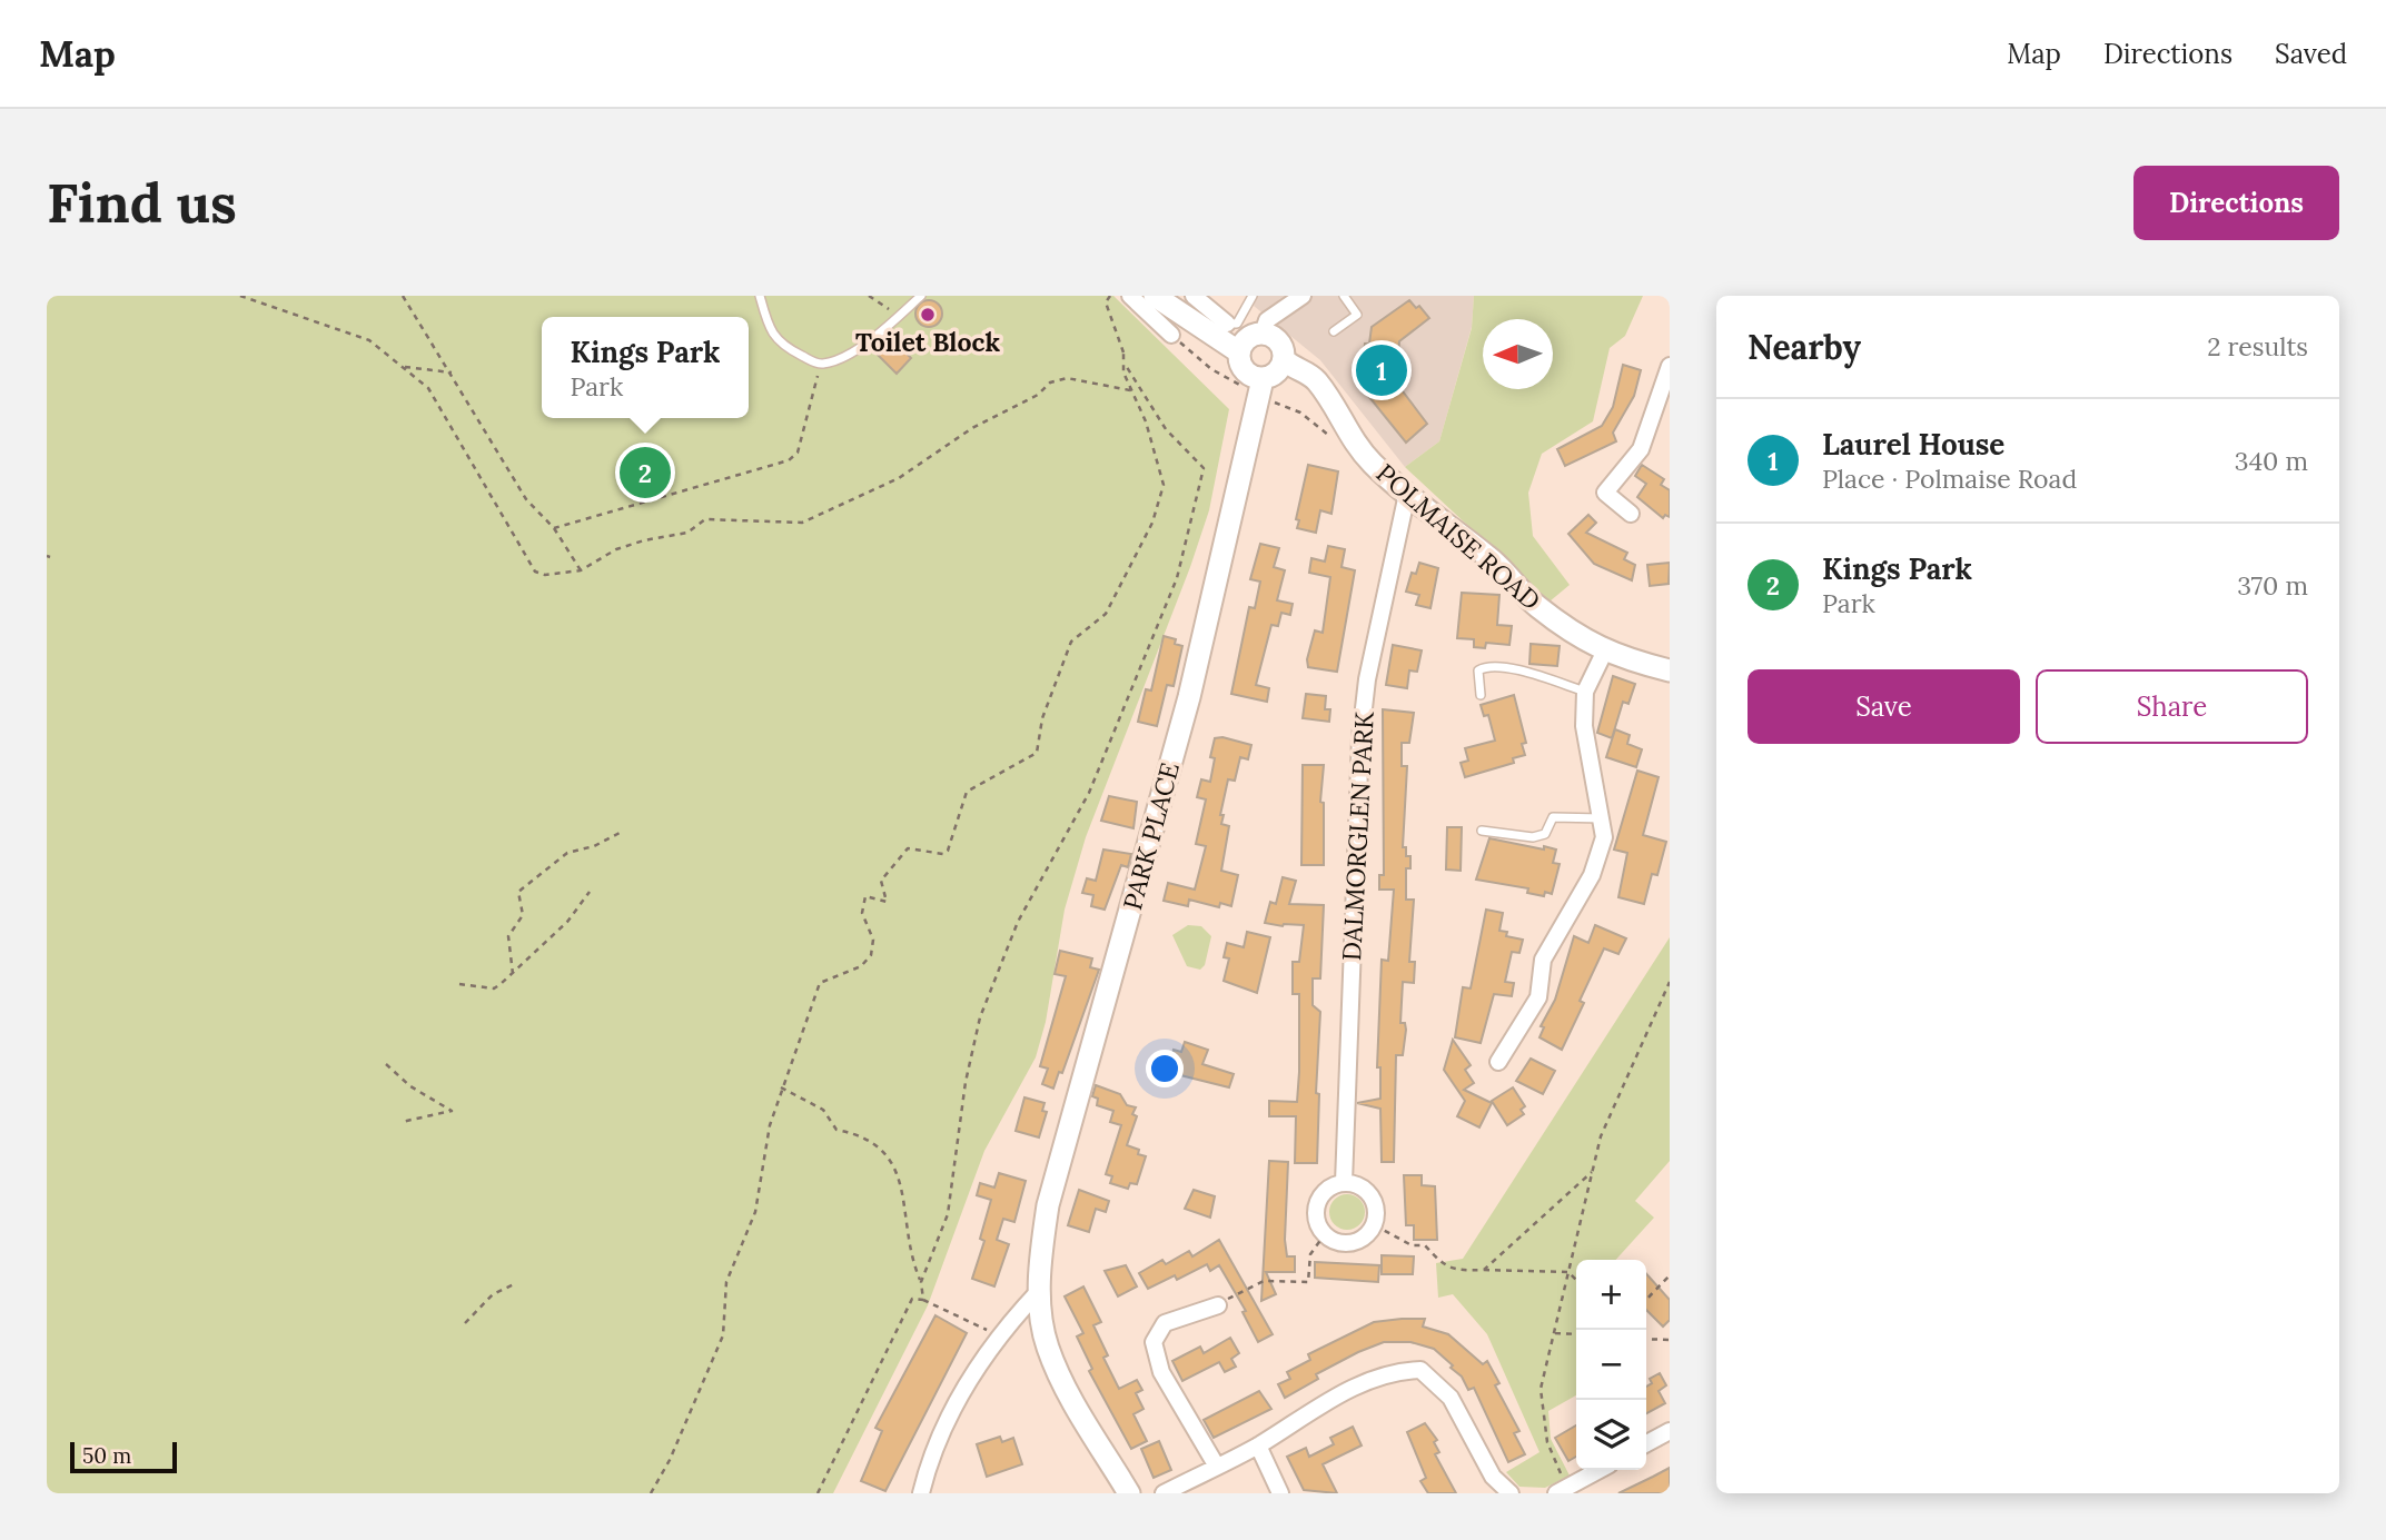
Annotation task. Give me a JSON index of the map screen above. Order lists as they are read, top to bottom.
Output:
{
  "streets": {
    "street": ["POLMAISE ROAD", "PARK PLACE", "DALMORGLEN PARK"]
  },
  "crossings": [
    ["POLMAISE ROAD", "PARK PLACE"],
    ["POLMAISE ROAD", "DALMORGLEN PARK"]
  ],
  "places": ["Toilet Block"],
  "scale_bar": "50 m",
  "north": "left",
  "page": {
    "header": "Map",
    "nav": ["Map", "Directions", "Saved"],
    "buttons": [
      "Directions",
      ["Save", "Share"]
    ],
    "title": "Find us",
    "heading": ["Nearby", "2 results"],
    "popup": ["Kings Park", "Park"],
    "pins": ["1", "2"],
    "list": [
      {
        "mark": "1",
        "name": "Laurel House",
        "note": "Place · Polmaise Road",
        "value": "340 m"
      },
      {
        "mark": "2",
        "name": "Kings Park",
        "note": "Park",
        "value": "370 m"
      }
    ],
    "map_buttons": ["+", "−"],
    "scale": "50 m"
  }
}
